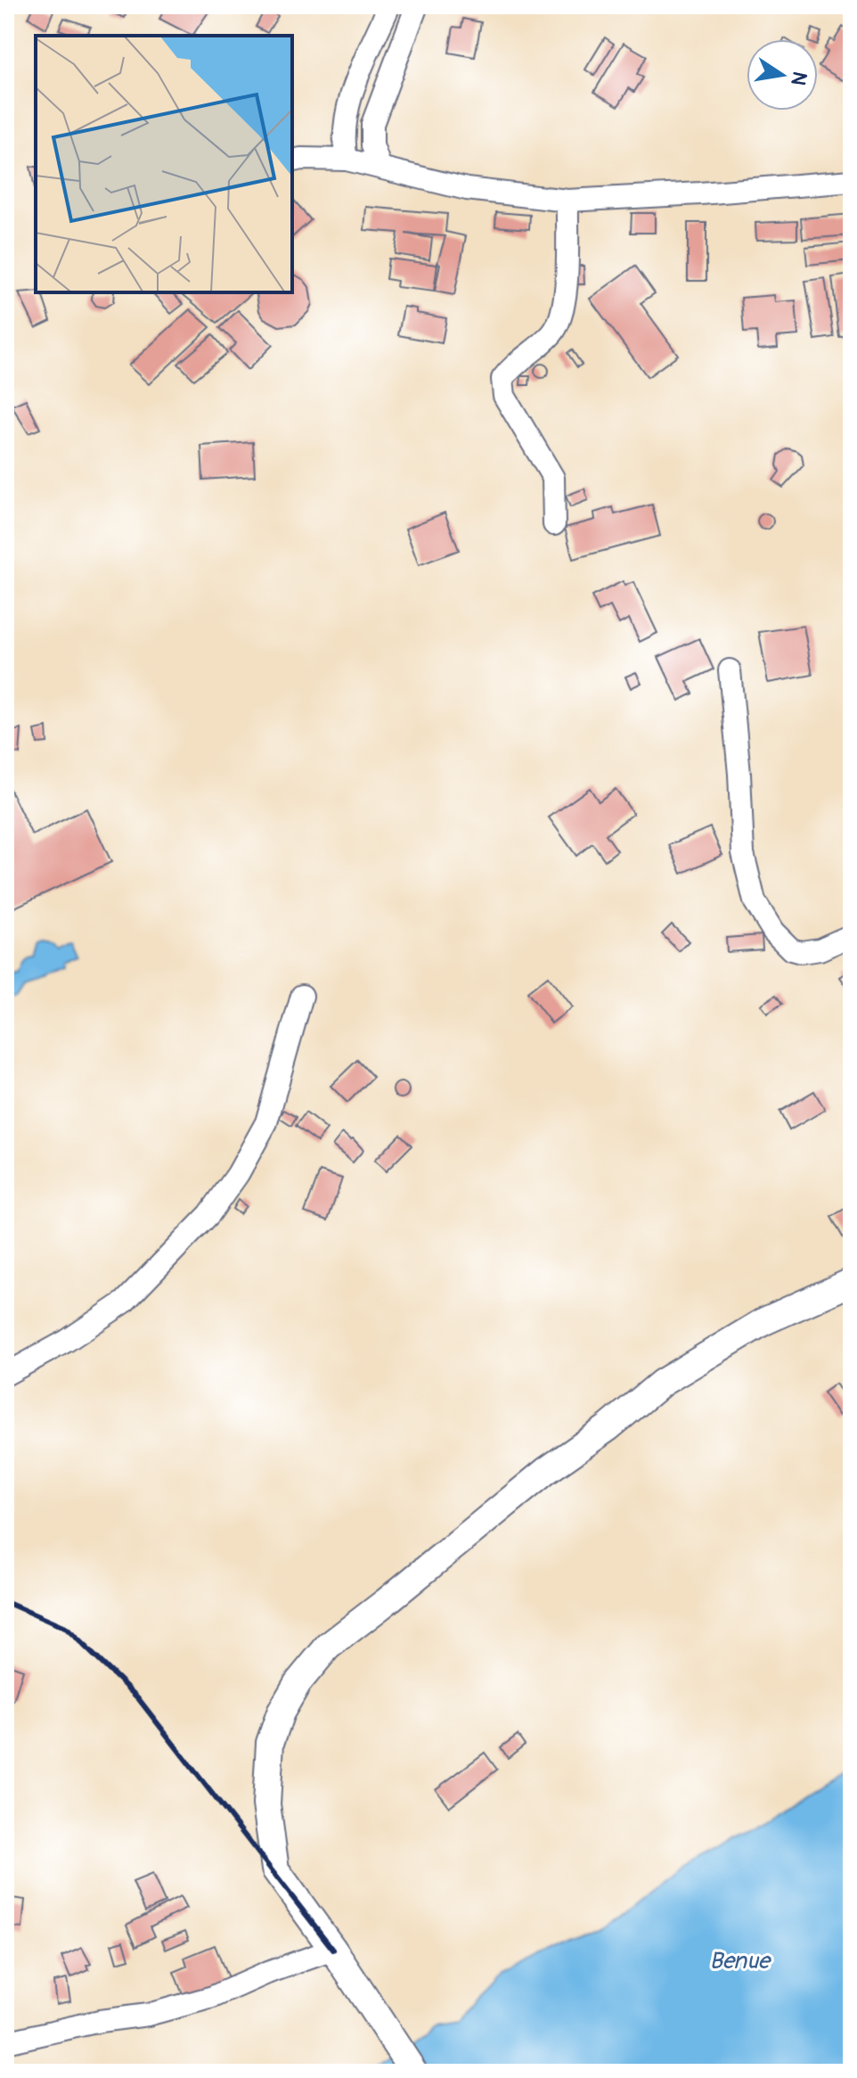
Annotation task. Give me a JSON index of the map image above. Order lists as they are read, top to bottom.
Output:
{
  "water": ["Benue"],
  "north": "right"
}
